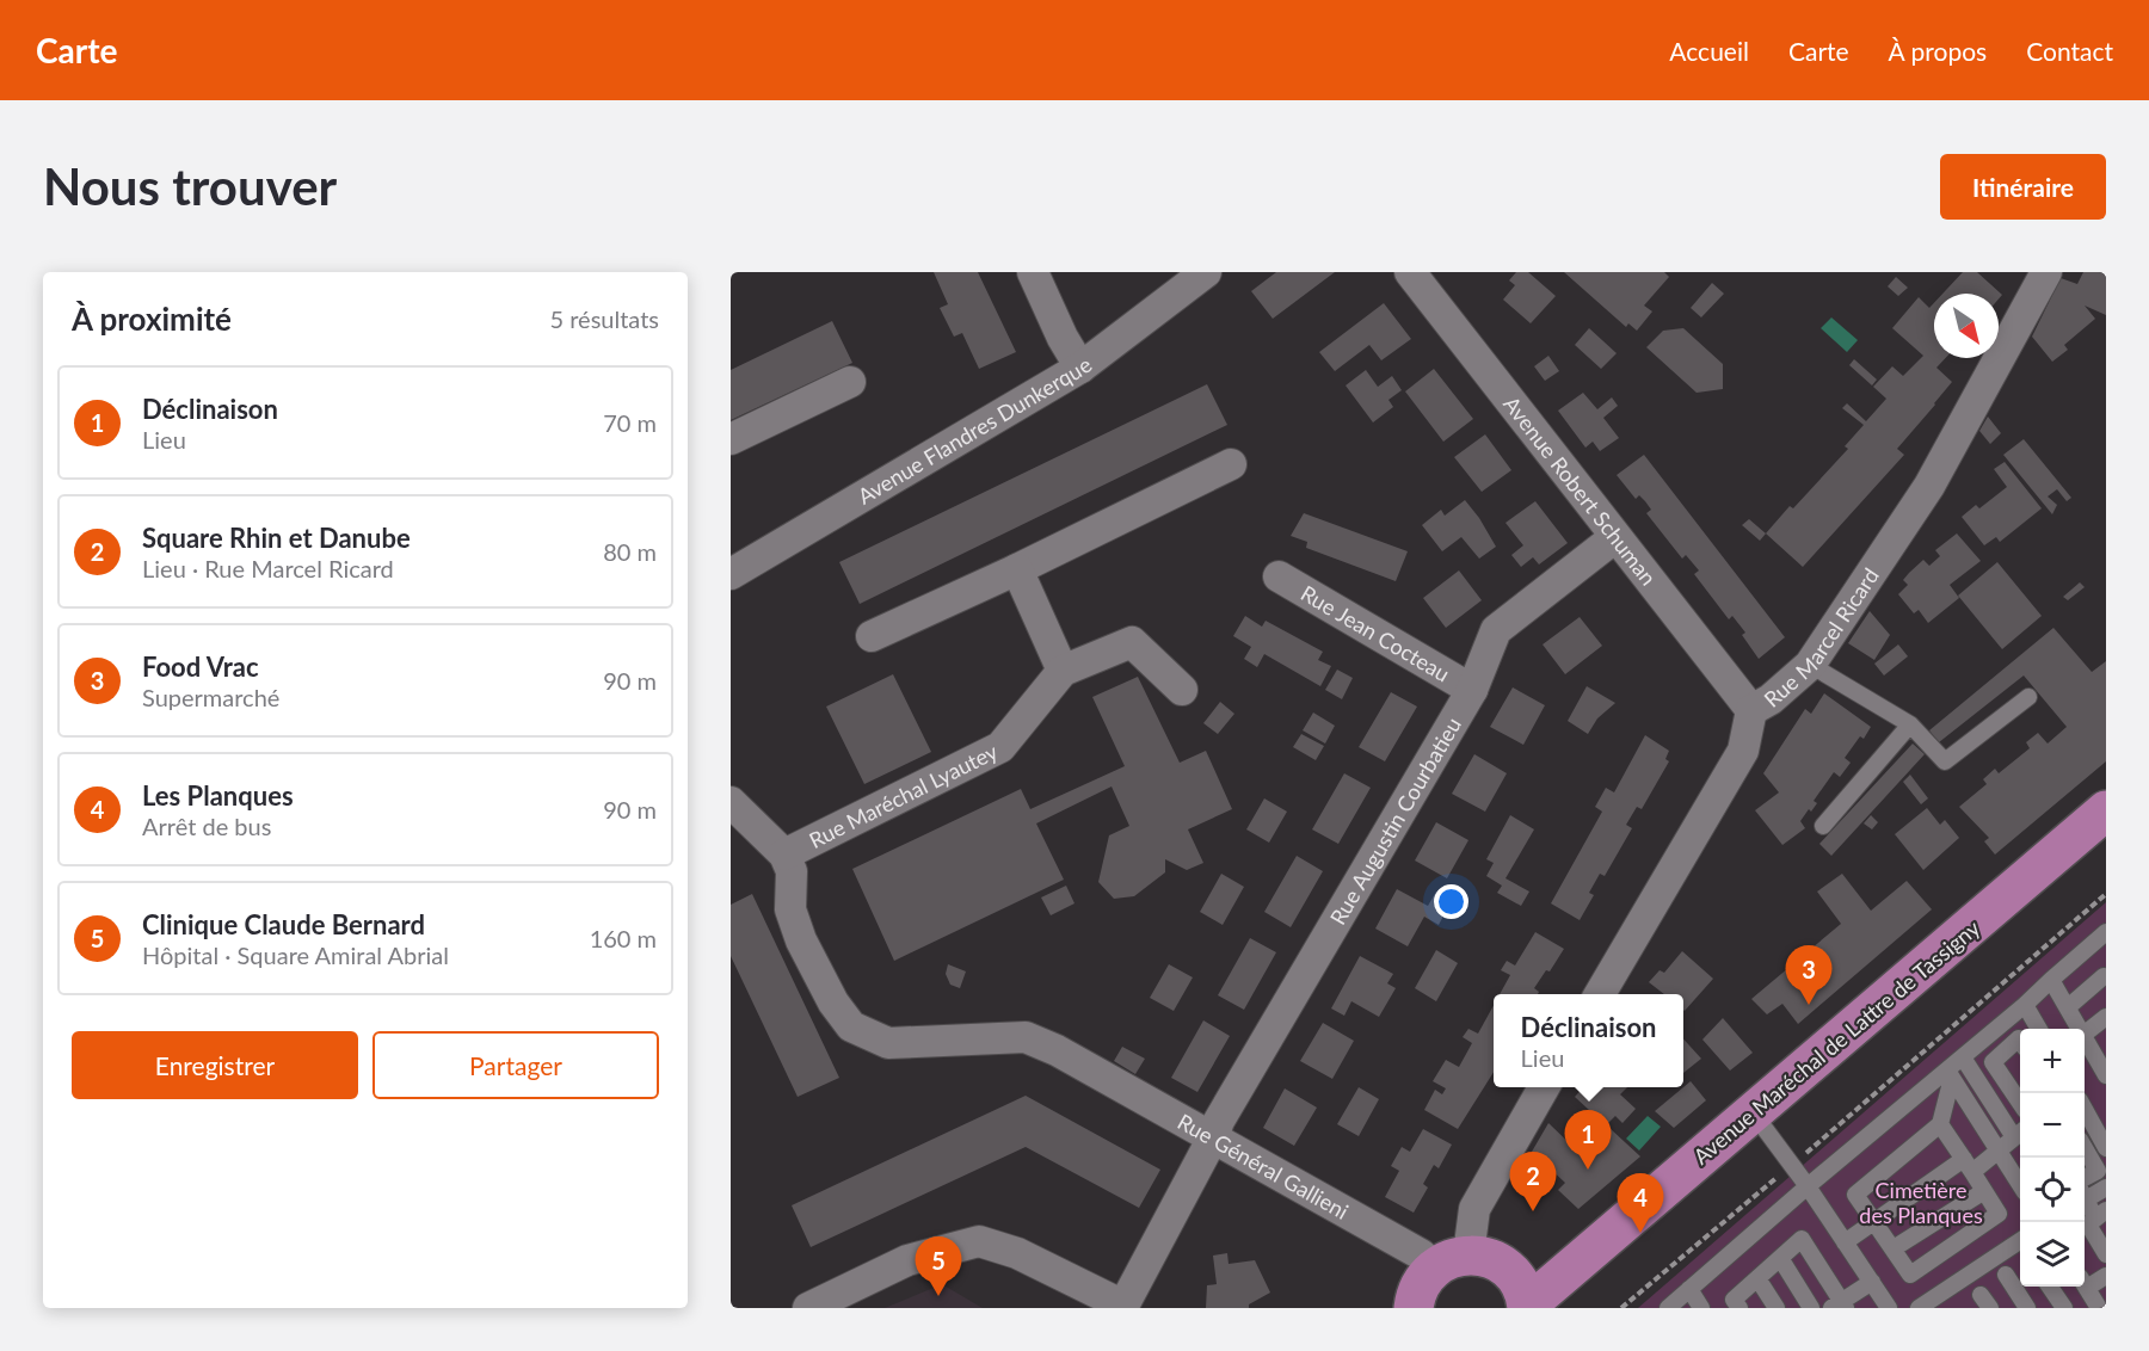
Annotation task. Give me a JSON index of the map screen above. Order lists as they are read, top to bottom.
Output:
{
  "streets": {
    "main road": ["Avenue Maréchal de Lattre de Tassigny"],
    "street": [
      "Avenue Flandres Dunkerque",
      "Avenue Robert Schuman",
      "Rue Jean Cocteau",
      "Rue Marcel Ricard",
      "Rue Maréchal Lyautey",
      "Rue Augustin Courbatieu",
      "Rue Général Gallieni"
    ]
  },
  "crossings": [
    ["Avenue Robert Schuman", "Rue Marcel Ricard"],
    ["Avenue Robert Schuman", "Rue Augustin Courbatieu"],
    ["Rue Jean Cocteau", "Rue Augustin Courbatieu"],
    ["Rue Maréchal Lyautey", "Rue Général Gallieni"],
    ["Rue Augustin Courbatieu", "Rue Général Gallieni"],
    ["Avenue Maréchal de Lattre de Tassigny", "Rue Général Gallieni"]
  ],
  "parks": ["Cimetière des Planques"],
  "north": "bottom right",
  "page": {
    "header": "Carte",
    "nav": [
      "Accueil",
      "Carte",
      "À propos",
      "Contact"
    ],
    "buttons": [
      "Itinéraire",
      ["Enregistrer", "Partager"]
    ],
    "title": "Nous trouver",
    "heading": ["À proximité", "5 résultats"],
    "list": [
      {
        "mark": "1",
        "name": "Déclinaison",
        "note": "Lieu",
        "value": "70 m"
      },
      {
        "mark": "2",
        "name": "Square Rhin et Danube",
        "note": "Lieu · Rue Marcel Ricard",
        "value": "80 m"
      },
      {
        "mark": "3",
        "name": "Food Vrac",
        "note": "Supermarché",
        "value": "90 m"
      },
      {
        "mark": "4",
        "name": "Les Planques",
        "note": "Arrêt de bus",
        "value": "90 m"
      },
      {
        "mark": "5",
        "name": "Clinique Claude Bernard",
        "note": "Hôpital · Square Amiral Abrial",
        "value": "160 m"
      }
    ],
    "pins": [
      "3",
      "1",
      "2",
      "4",
      "5"
    ],
    "popup": ["Déclinaison", "Lieu"],
    "map_buttons": ["+", "−"]
  }
}
